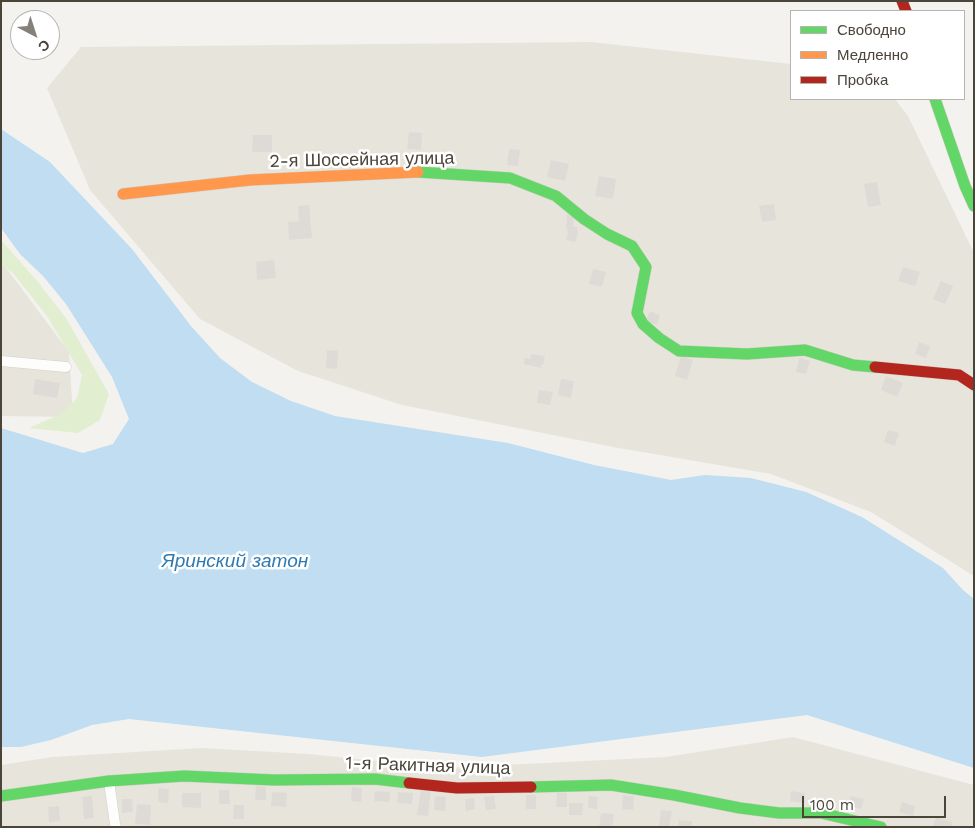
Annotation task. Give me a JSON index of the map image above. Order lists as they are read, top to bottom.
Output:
{
  "streets": {
    "street": ["2-я Шоссейная улица", "1-я Ракитная улица"]
  },
  "water": ["Яринский затон"],
  "legend": ["Свободно", "Медленно", "Пробка"],
  "scale_bar": "100 m",
  "north": "bottom right"
}
